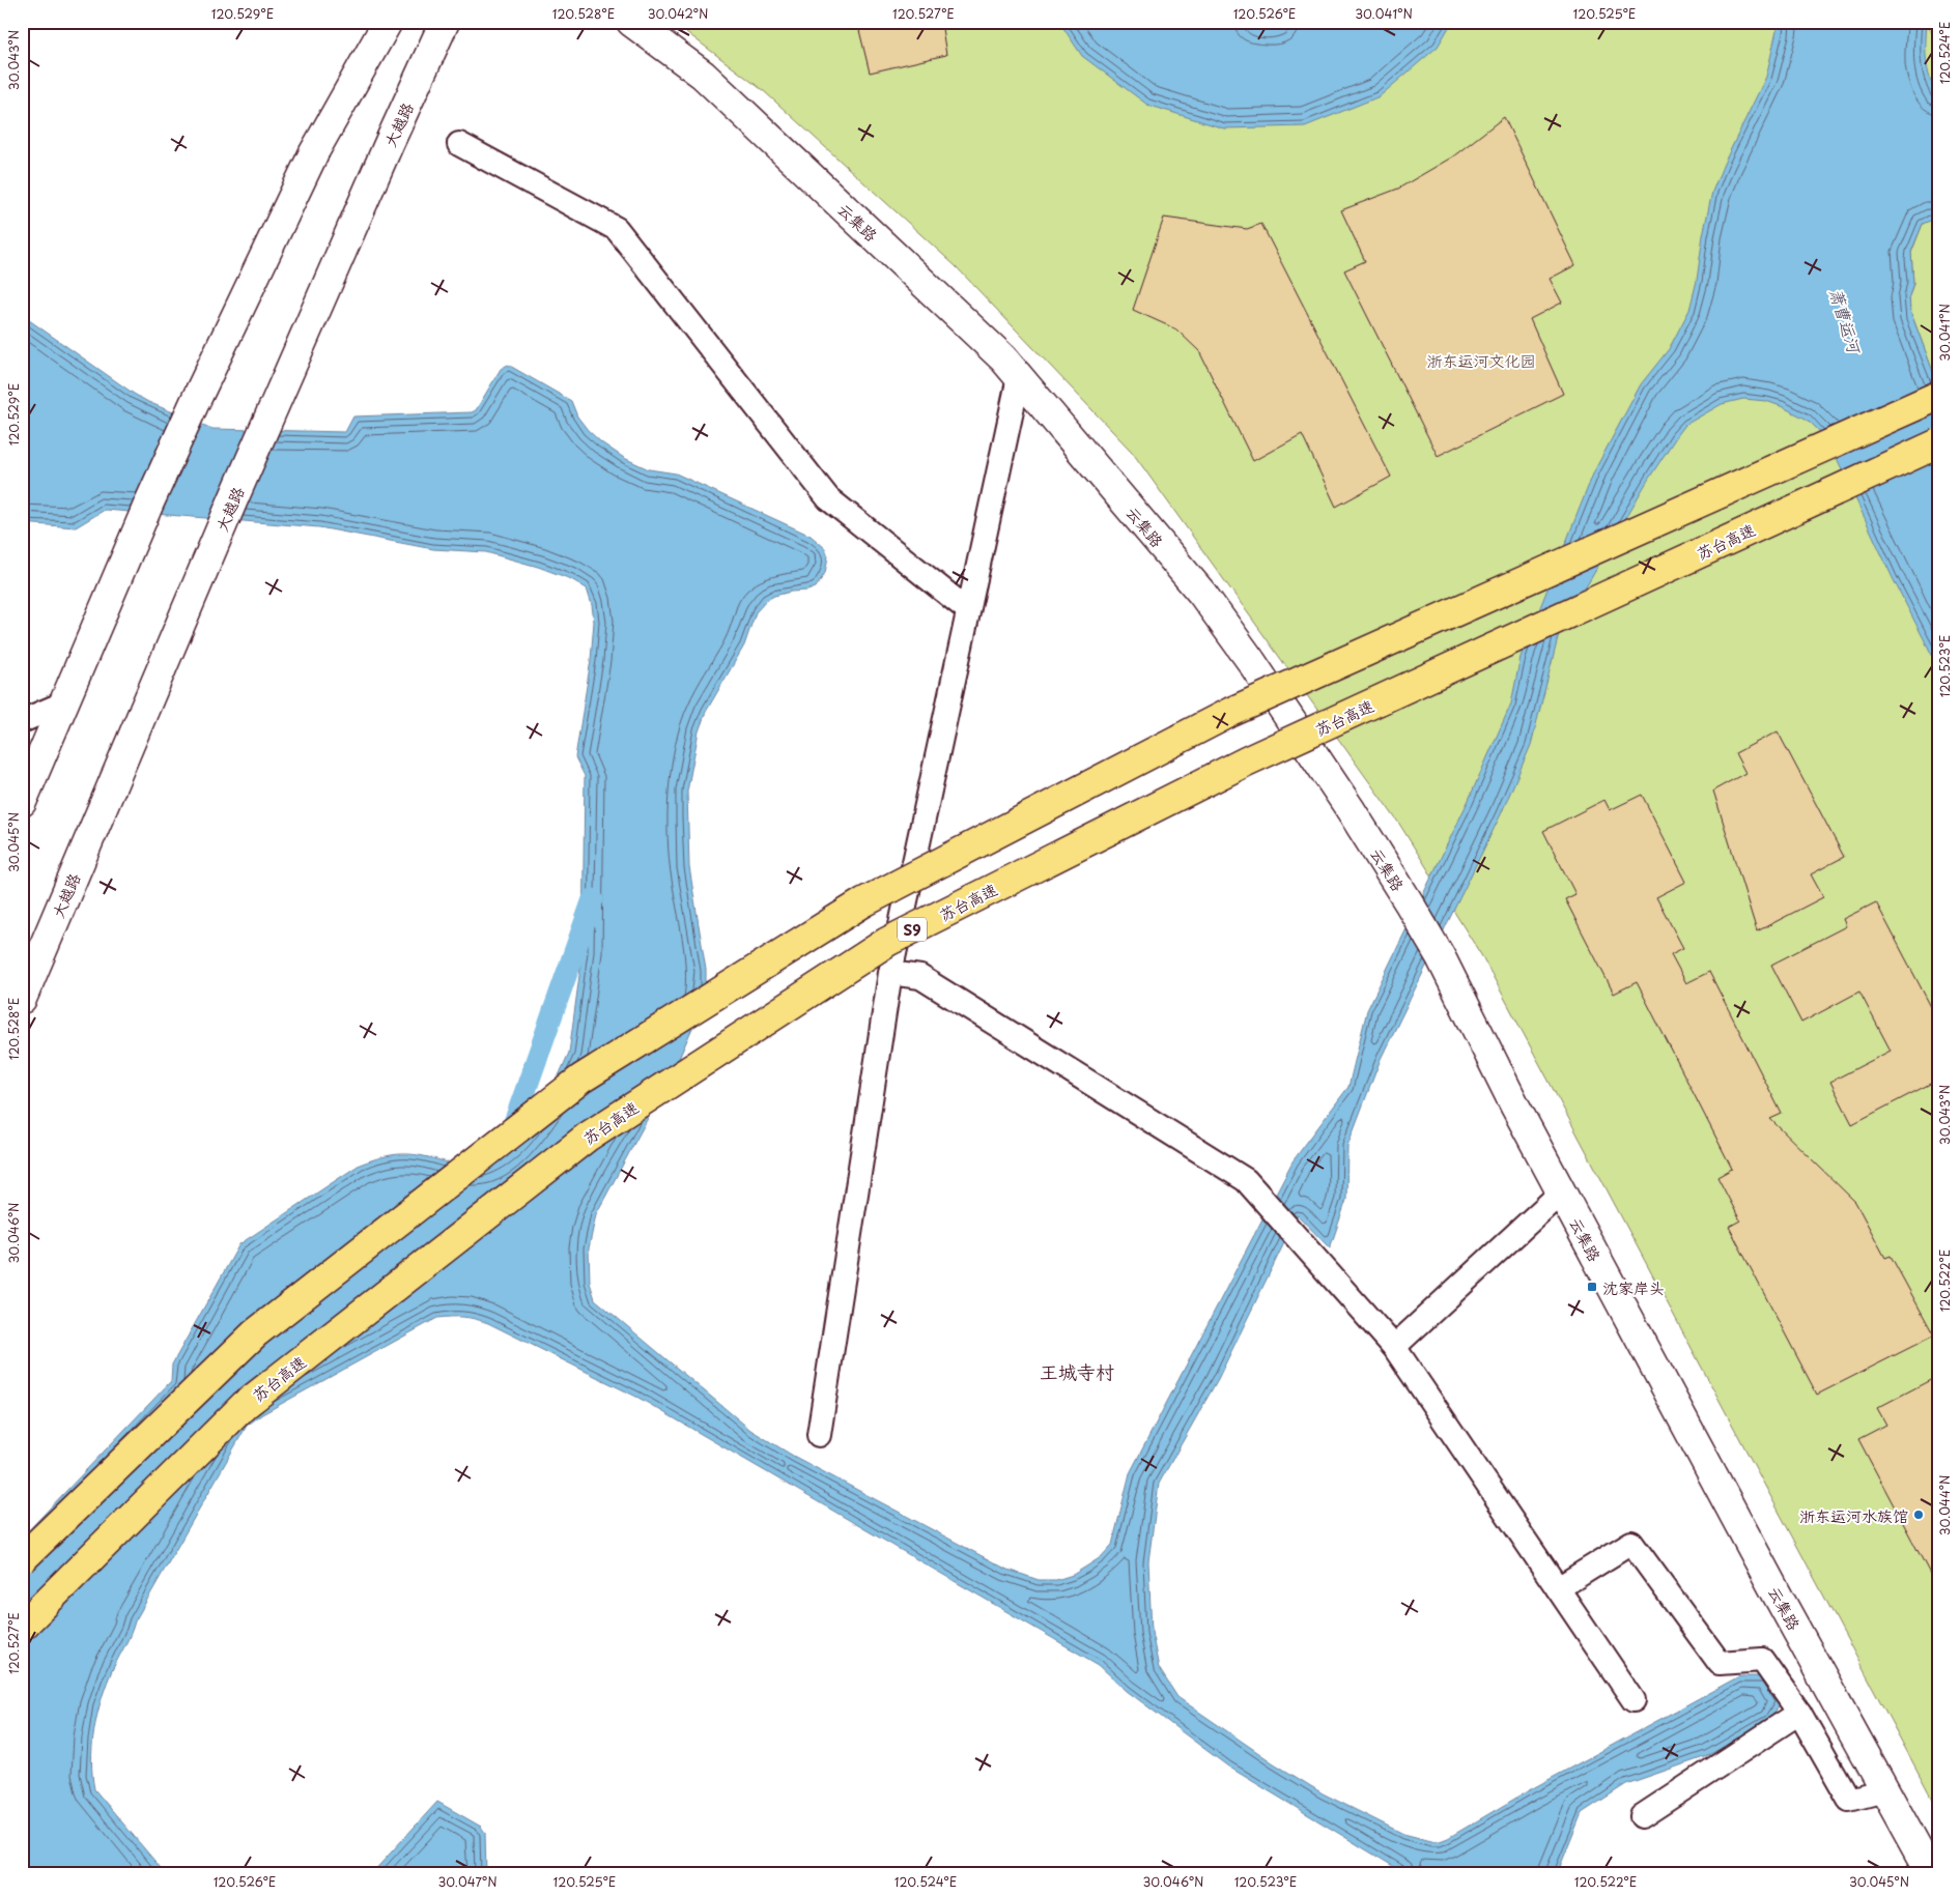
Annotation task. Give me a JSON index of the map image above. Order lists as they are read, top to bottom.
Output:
{
  "streets": {
    "highway": ["苏台高速", "S9"],
    "street": ["大越路", "云集路"]
  },
  "districts": ["王城寺村"],
  "water": ["萧曹运河"],
  "parks": ["浙东运河文化园"],
  "places": {
    "transit": ["沈家岸头"],
    "other": ["浙东运河水族馆"]
  },
  "coordinates": [
    "120.529°E",
    "120.528°E",
    "30.042°N",
    "120.527°E",
    "120.526°E",
    "30.041°N",
    "120.525°E",
    "120.524°E",
    "30.043°N",
    "120.523°E",
    "30.045°N",
    "30.046°N",
    "120.522°E",
    "30.044°N",
    "30.047°N"
  ]
}
